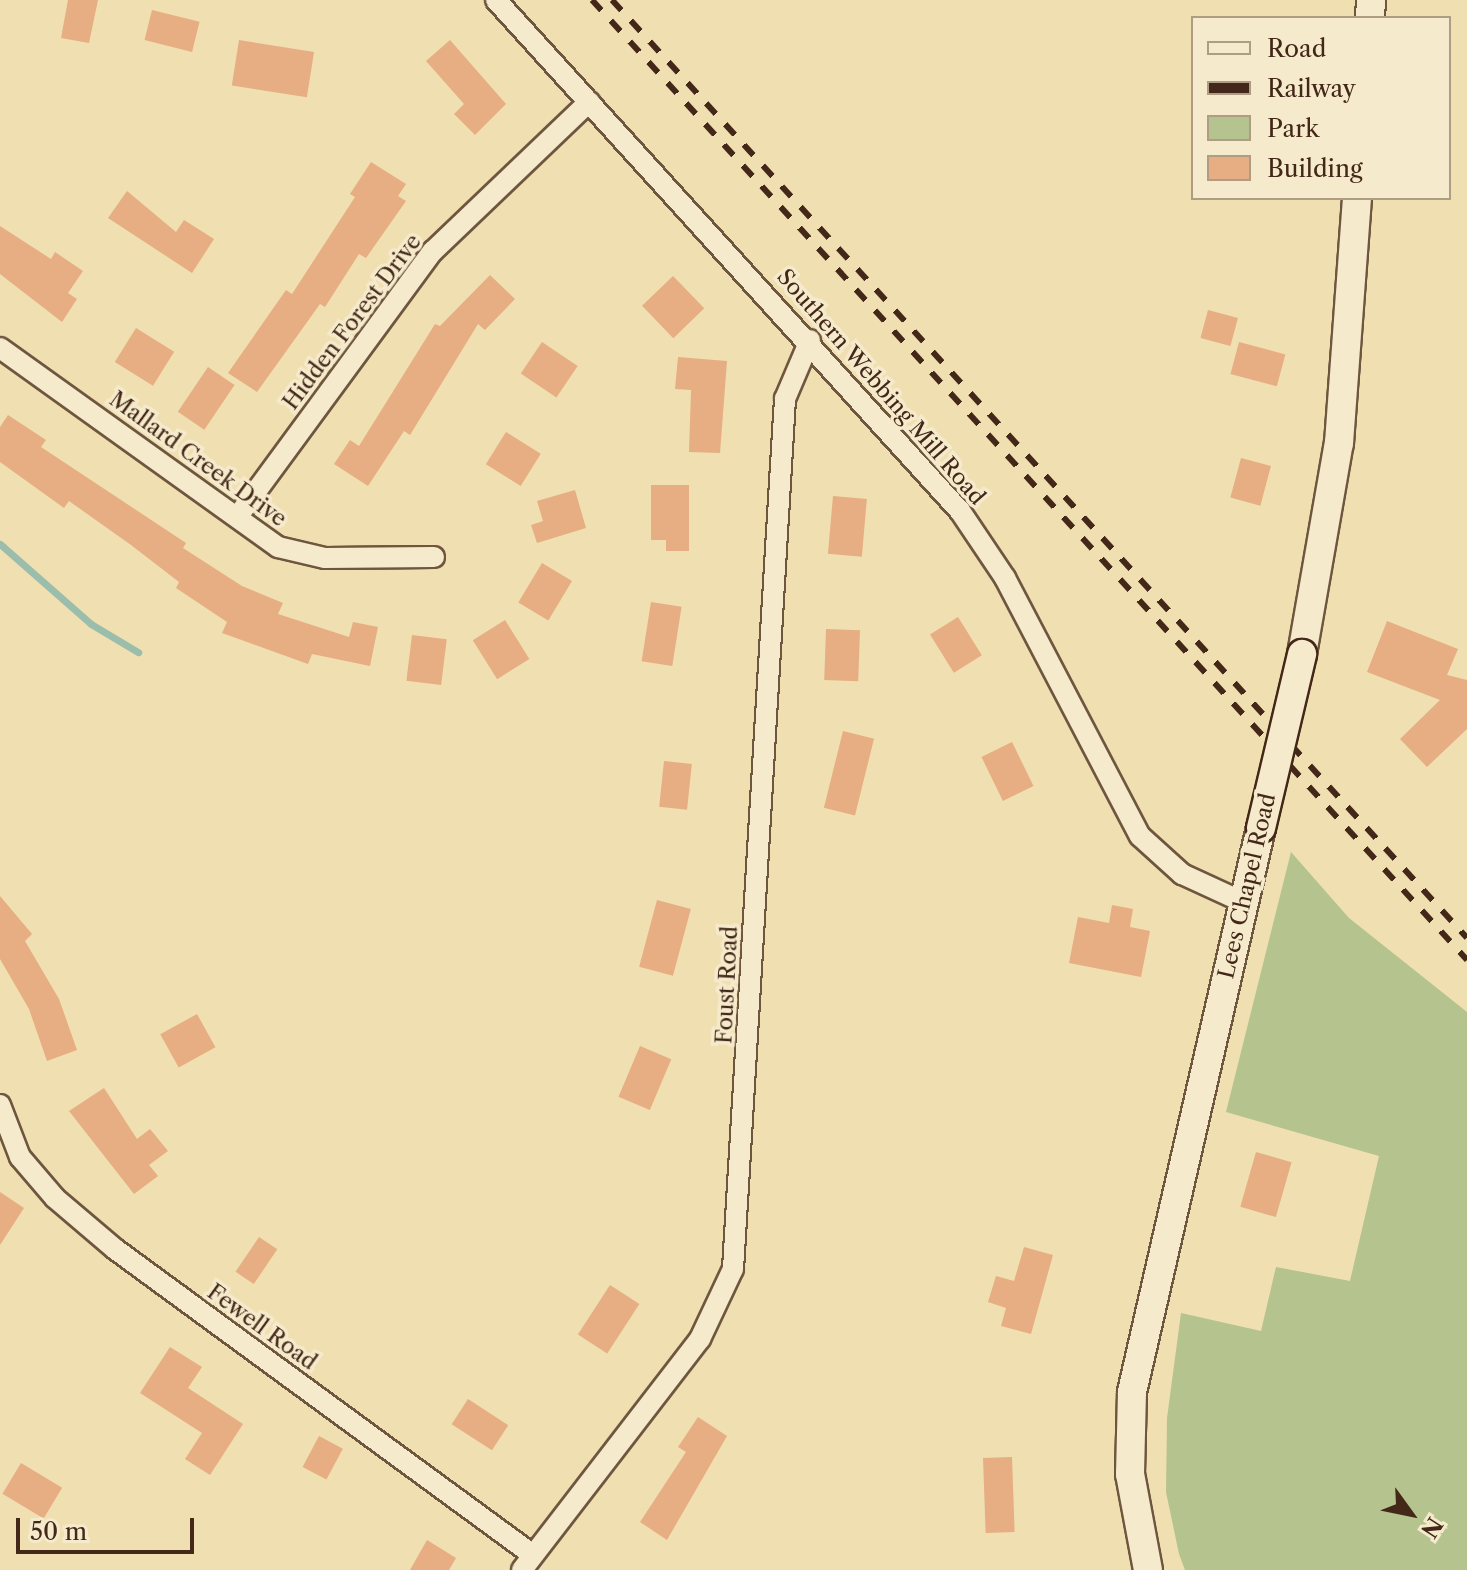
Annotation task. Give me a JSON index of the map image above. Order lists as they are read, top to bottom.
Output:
{
  "streets": {
    "main road": ["Lees Chapel Road"],
    "street": [
      "Hidden Forest Drive",
      "Southern Webbing Mill Road",
      "Mallard Creek Drive",
      "Foust Road",
      "Fewell Road"
    ]
  },
  "crossings": [
    ["Hidden Forest Drive", "Southern Webbing Mill Road"],
    ["Hidden Forest Drive", "Mallard Creek Drive"],
    ["Southern Webbing Mill Road", "Lees Chapel Road"],
    ["Southern Webbing Mill Road", "Foust Road"],
    ["Foust Road", "Fewell Road"]
  ],
  "legend": [
    "Road",
    "Railway",
    "Park",
    "Building"
  ],
  "scale_bar": "50 m",
  "north": "bottom right"
}
